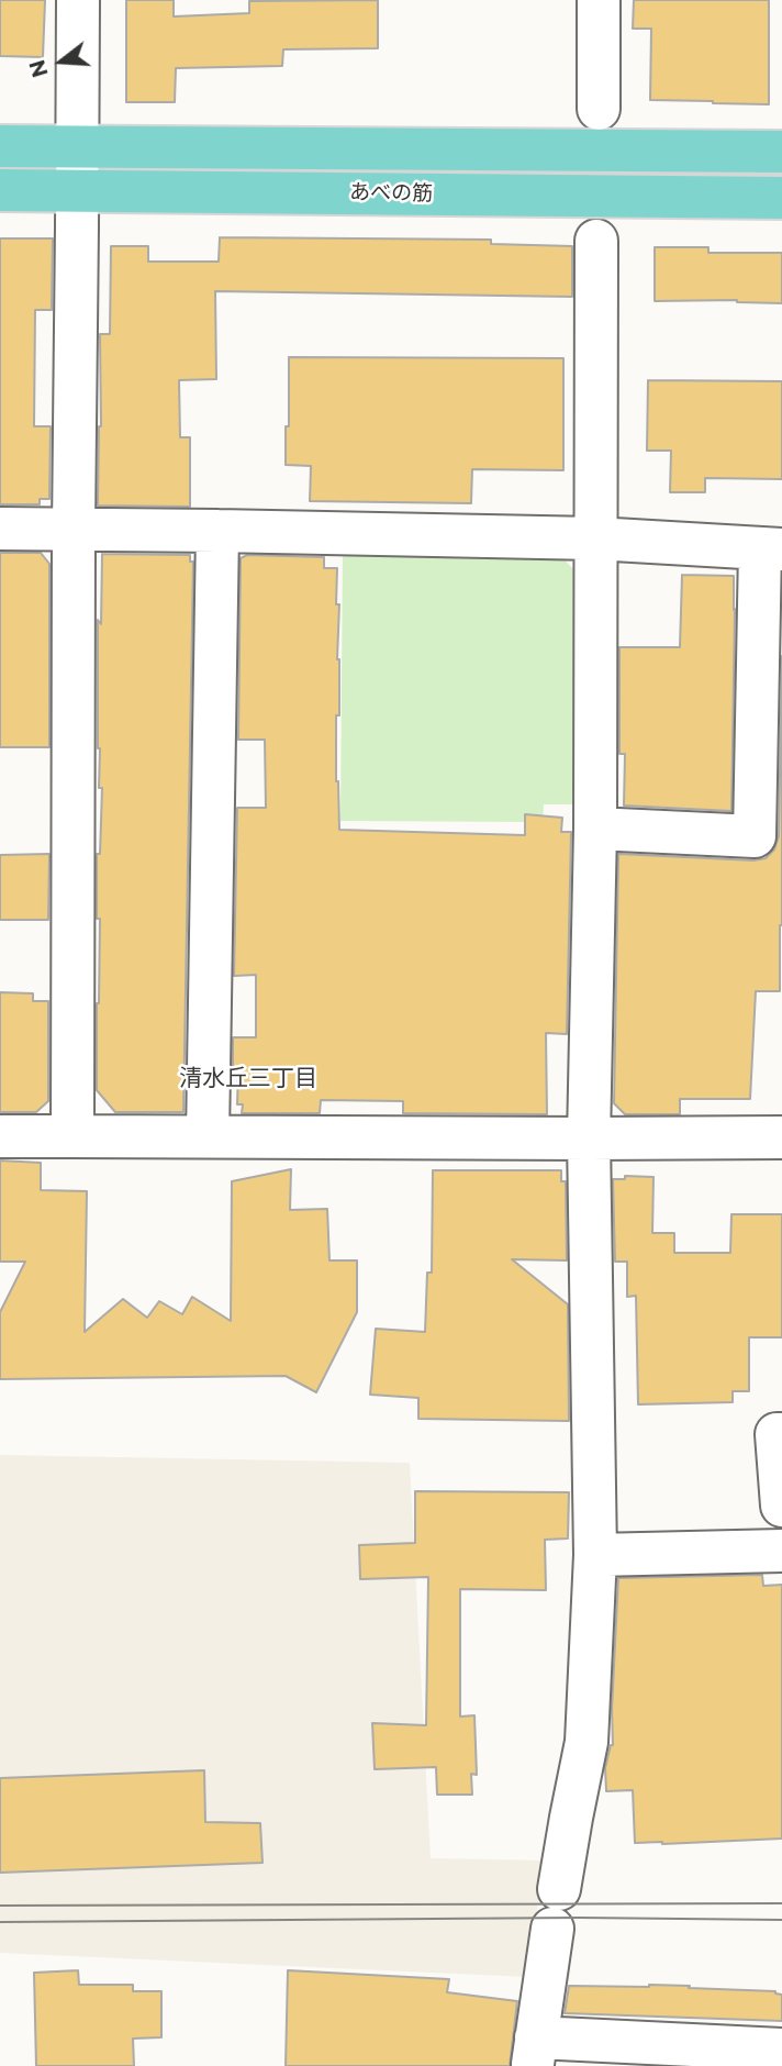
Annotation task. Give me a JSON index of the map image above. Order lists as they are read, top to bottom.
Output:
{
  "streets": {
    "main road": ["あべの筋"]
  },
  "districts": ["清水丘三丁目"],
  "north": "left"
}
